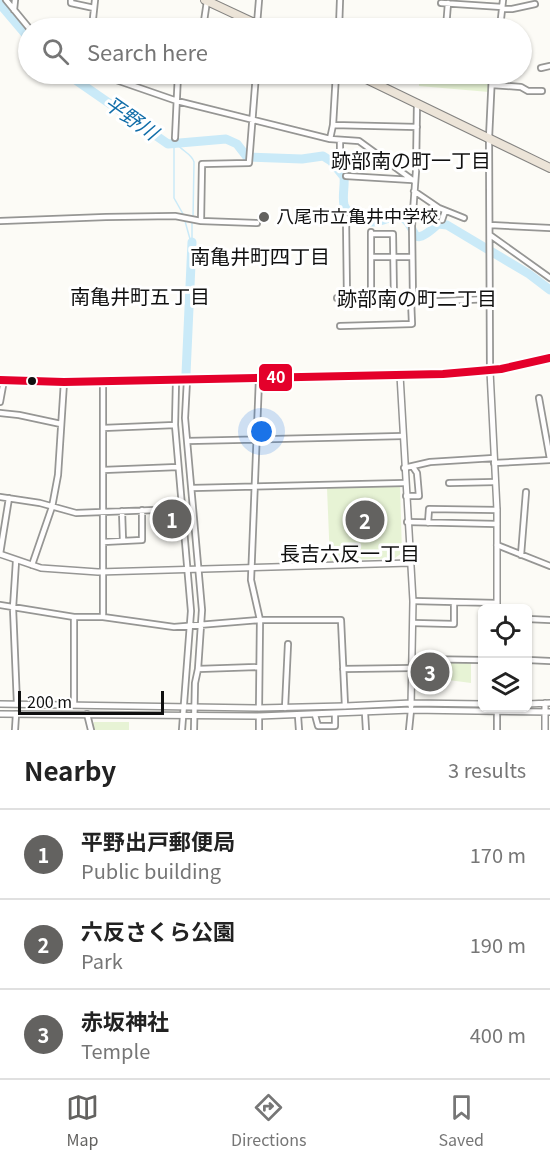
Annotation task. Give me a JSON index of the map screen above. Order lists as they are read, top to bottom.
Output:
{
  "districts": [
    "跡部南の町一丁目",
    "南亀井町四丁目",
    "南亀井町五丁目",
    "跡部南の町二丁目",
    "長吉六反一丁目"
  ],
  "water": ["平野川"],
  "places": ["八尾市立亀井中学校"],
  "lines": ["transit line 40"],
  "scale_bar": "200 m",
  "page": {
    "search": "Search here",
    "pins": ["1", "2", "3"],
    "scale": "200 m",
    "heading": ["Nearby", "3 results"],
    "list": [
      {
        "mark": "1",
        "name": "平野出戸郵便局",
        "note": "Public building",
        "value": "170 m"
      },
      {
        "mark": "2",
        "name": "六反さくら公園",
        "note": "Park",
        "value": "190 m"
      },
      {
        "mark": "3",
        "name": "赤坂神社",
        "note": "Temple",
        "value": "400 m"
      }
    ],
    "nav": ["Map", "Directions", "Saved"]
  }
}
